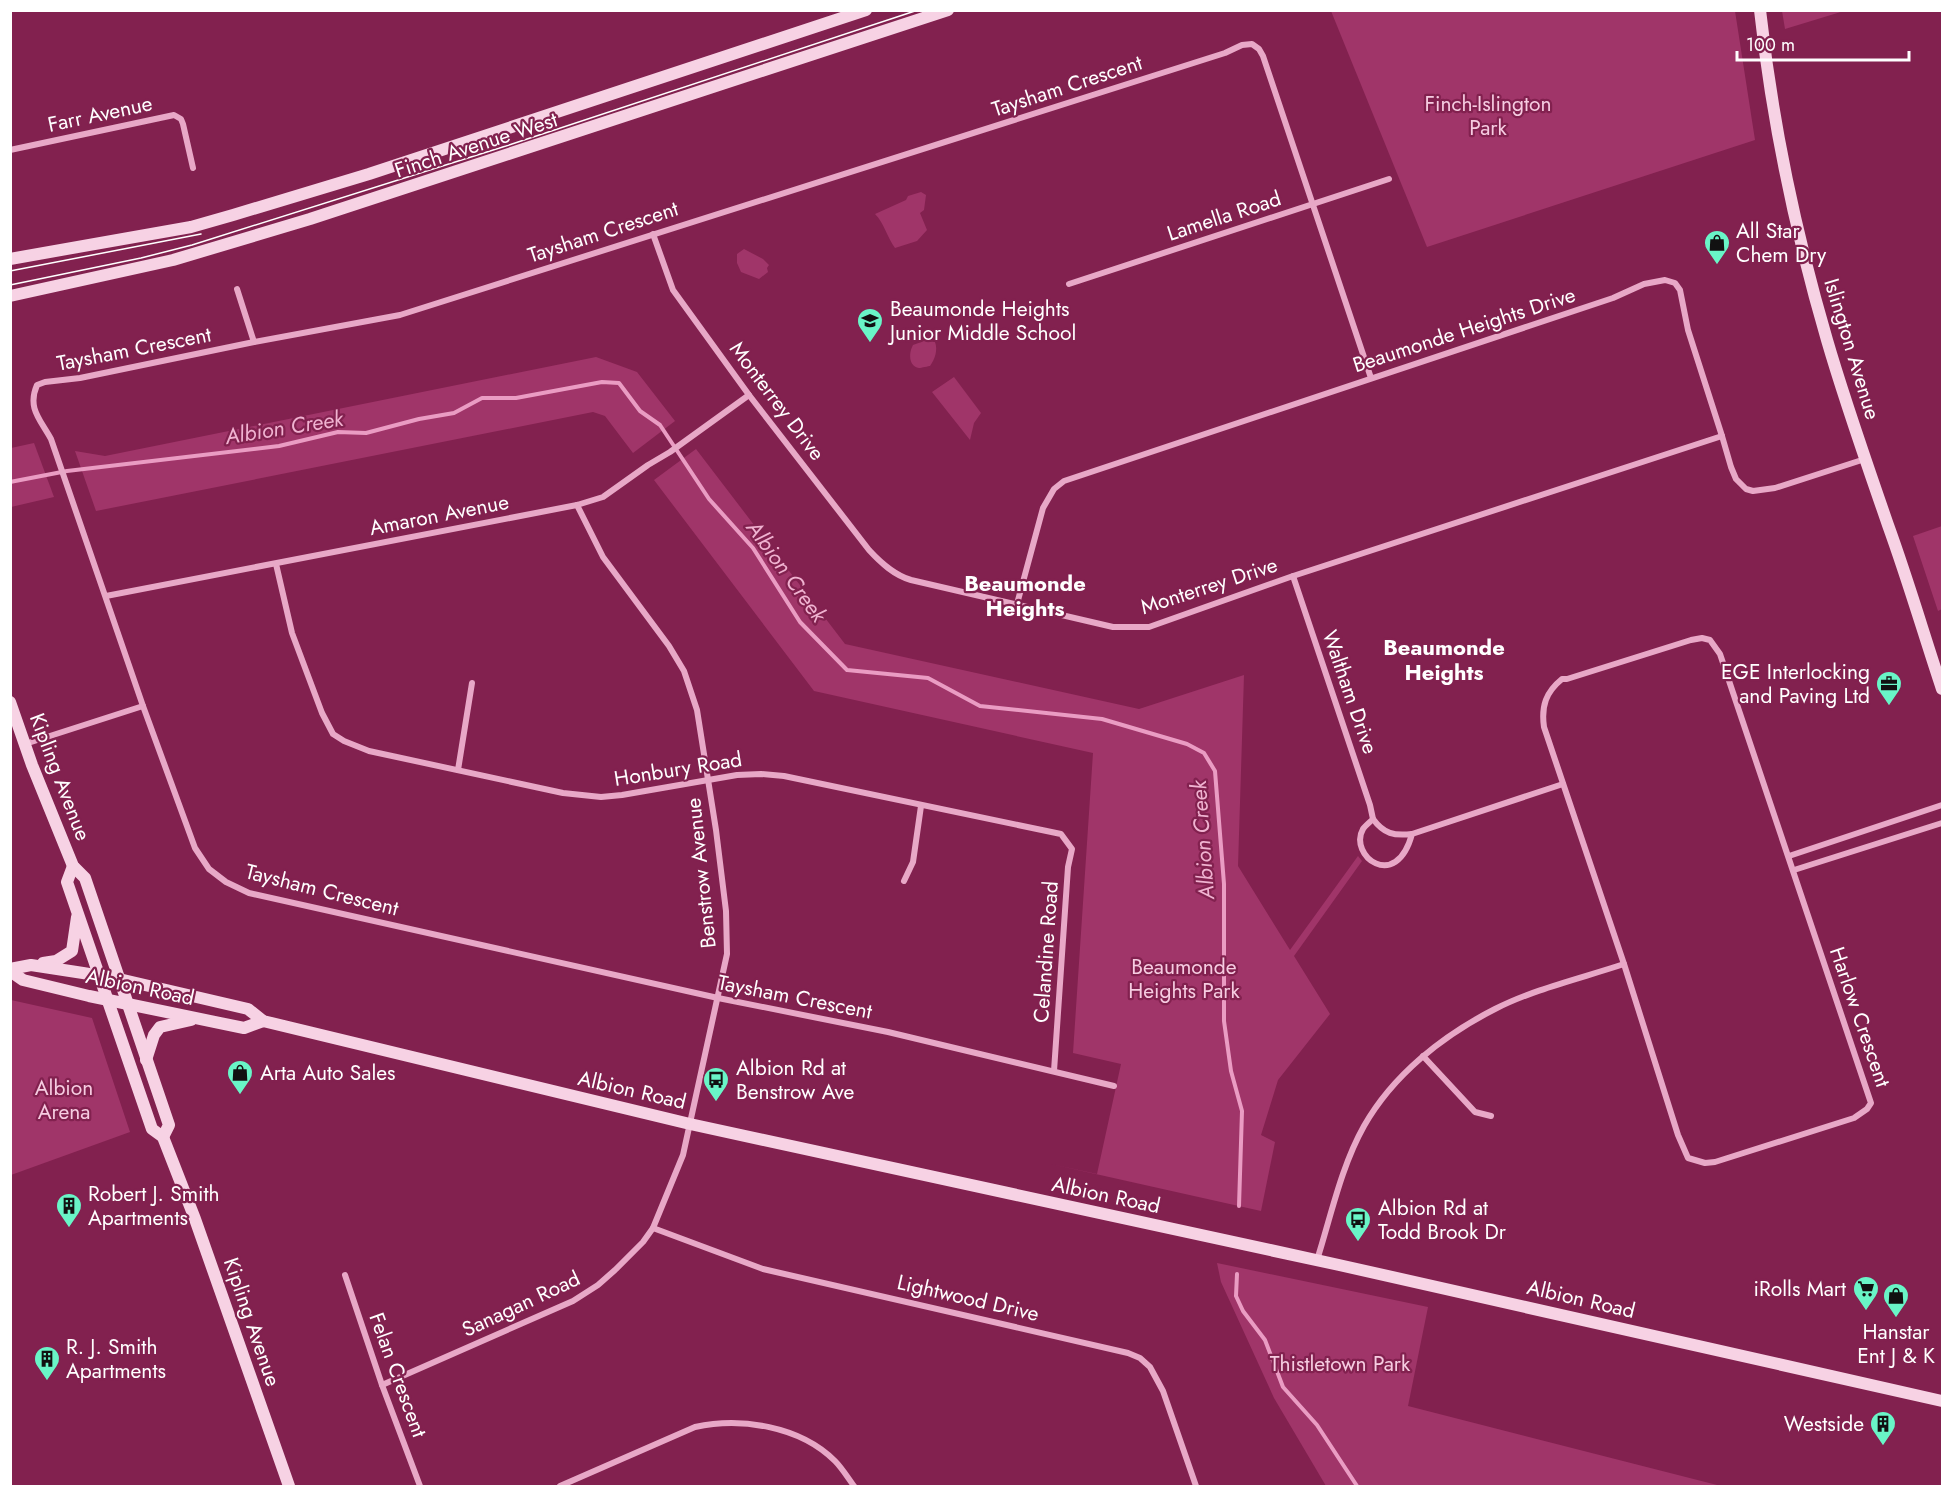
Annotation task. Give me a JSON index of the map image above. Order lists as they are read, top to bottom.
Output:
{
  "streets": {
    "main road": [
      "Finch Avenue West",
      "Islington Avenue",
      "Kipling Avenue",
      "Albion Road"
    ],
    "street": [
      "Taysham Crescent",
      "Farr Avenue",
      "Lamella Road",
      "Beaumonde Heights Drive",
      "Monterrey Drive",
      "Amaron Avenue",
      "Waltham Drive",
      "Honbury Road",
      "Benstrow Avenue",
      "Celandine Road",
      "Harlow Crescent",
      "Lightwood Drive",
      "Sanagan Road",
      "Felan Crescent"
    ]
  },
  "crossings": [
    ["Taysham Crescent", "Lamella Road"],
    ["Taysham Crescent", "Beaumonde Heights Drive"],
    ["Taysham Crescent", "Monterrey Drive"],
    ["Taysham Crescent", "Amaron Avenue"],
    ["Taysham Crescent", "Benstrow Avenue"],
    ["Taysham Crescent", "Celandine Road"],
    ["Beaumonde Heights Drive", "Islington Avenue"],
    ["Beaumonde Heights Drive", "Monterrey Drive"],
    ["Monterrey Drive", "Amaron Avenue"],
    ["Monterrey Drive", "Waltham Drive"],
    ["Amaron Avenue", "Honbury Road"],
    ["Amaron Avenue", "Benstrow Avenue"],
    ["Honbury Road", "Benstrow Avenue"],
    ["Honbury Road", "Celandine Road"],
    ["Kipling Avenue", "Albion Road"],
    ["Benstrow Avenue", "Albion Road"],
    ["Benstrow Avenue", "Sanagan Road"],
    ["Albion Road", "Sanagan Road"],
    ["Lightwood Drive", "Sanagan Road"],
    ["Sanagan Road", "Felan Crescent"]
  ],
  "districts": ["Beaumonde Heights", "Beaumonde Heights"],
  "water": ["Albion Creek"],
  "parks": [
    "Finch-Islington Park",
    "Beaumonde Heights Park",
    "Albion Arena",
    "Thistletown Park"
  ],
  "places": {
    "shop": ["All Star Chem Dry", "Arta Auto Sales", "Hanstar Ent J & K"],
    "school or university": ["Beaumonde Heights Junior Middle School"],
    "office": ["EGE Interlocking and Paving Ltd"],
    "bus stop": ["Albion Rd at Benstrow Ave", "Albion Rd at Todd Brook Dr"],
    "building": ["Robert J. Smith Apartments", "R. J. Smith Apartments", "Westside"],
    "supermarket": ["iRolls Mart"]
  },
  "scale_bar": "100 m"
}
